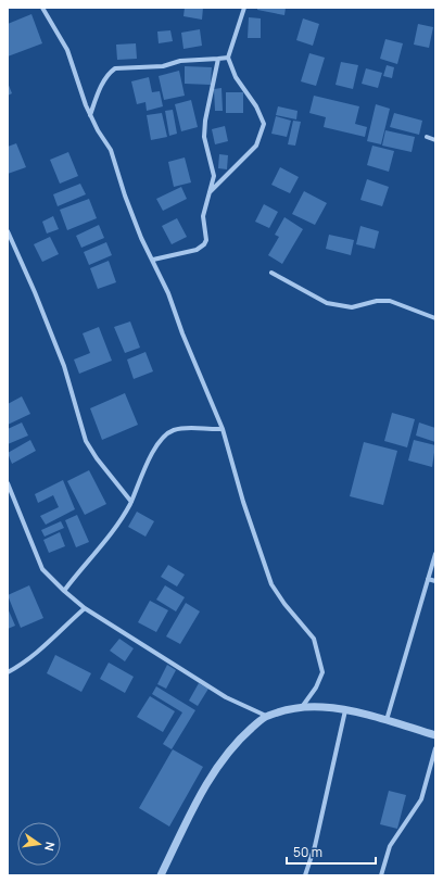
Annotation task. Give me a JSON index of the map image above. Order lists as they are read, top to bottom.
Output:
{
  "scale_bar": "50 m",
  "north": "right"
}
